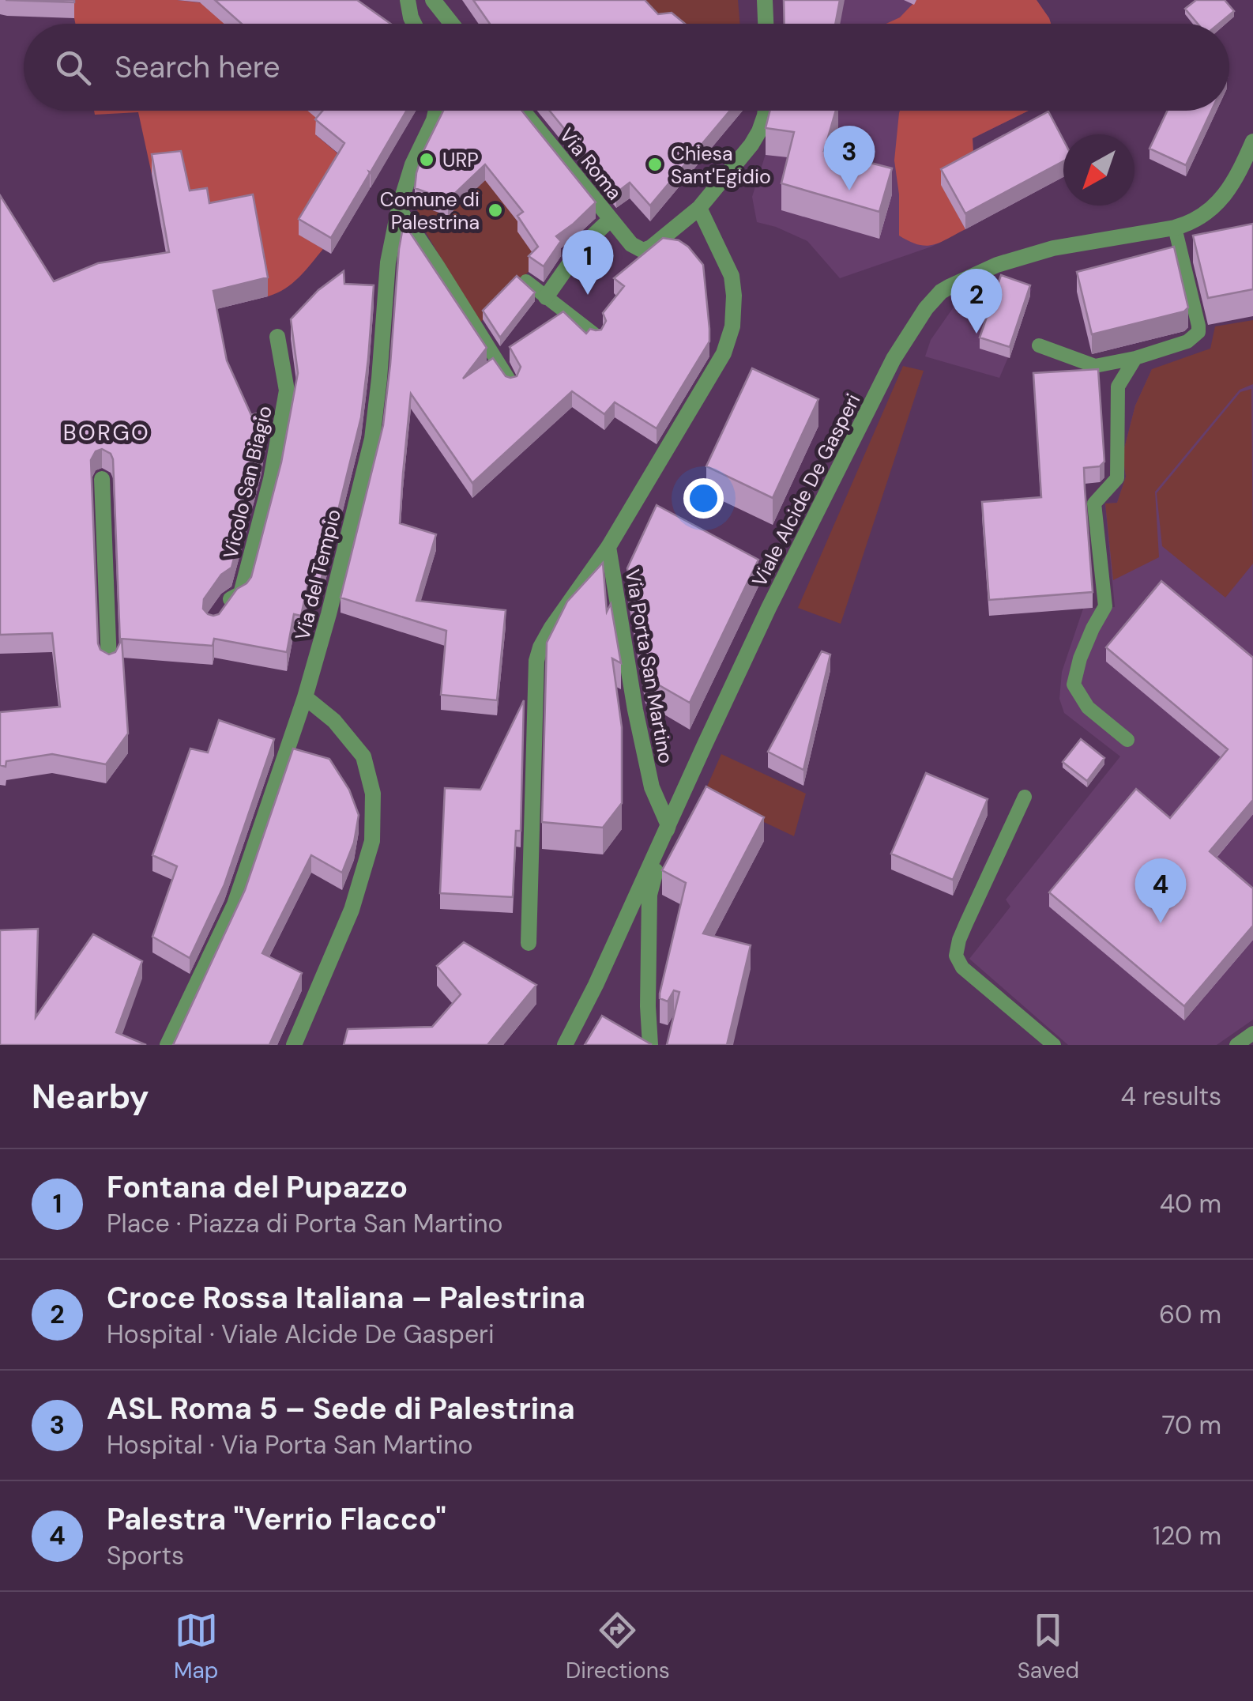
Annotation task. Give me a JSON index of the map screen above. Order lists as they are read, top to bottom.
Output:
{
  "streets": {
    "street": [
      "Via Roma",
      "Vicolo San Biagio",
      "Viale Alcide De Gasperi",
      "Via del Tempio",
      "Via Porta San Martino"
    ]
  },
  "crossings": [
    ["Via Roma", "Via Porta San Martino"],
    ["Viale Alcide De Gasperi", "Via Porta San Martino"]
  ],
  "districts": ["BORGO"],
  "places": ["URP", "Chiesa Sant'Egidio", "Comune di Palestrina"],
  "north": "bottom left",
  "page": {
    "search": "Search here",
    "pins": [
      "3",
      "1",
      "2",
      "4"
    ],
    "heading": ["Nearby", "4 results"],
    "list": [
      {
        "mark": "1",
        "name": "Fontana del Pupazzo",
        "note": "Place · Piazza di Porta San Martino",
        "value": "40 m"
      },
      {
        "mark": "2",
        "name": "Croce Rossa Italiana – Palestrina",
        "note": "Hospital · Viale Alcide De Gasperi",
        "value": "60 m"
      },
      {
        "mark": "3",
        "name": "ASL Roma 5 – Sede di Palestrina",
        "note": "Hospital · Via Porta San Martino",
        "value": "70 m"
      },
      {
        "mark": "4",
        "name": "Palestra \"Verrio Flacco\"",
        "note": "Sports",
        "value": "120 m"
      }
    ],
    "nav": ["Map", "Directions", "Saved"]
  }
}
